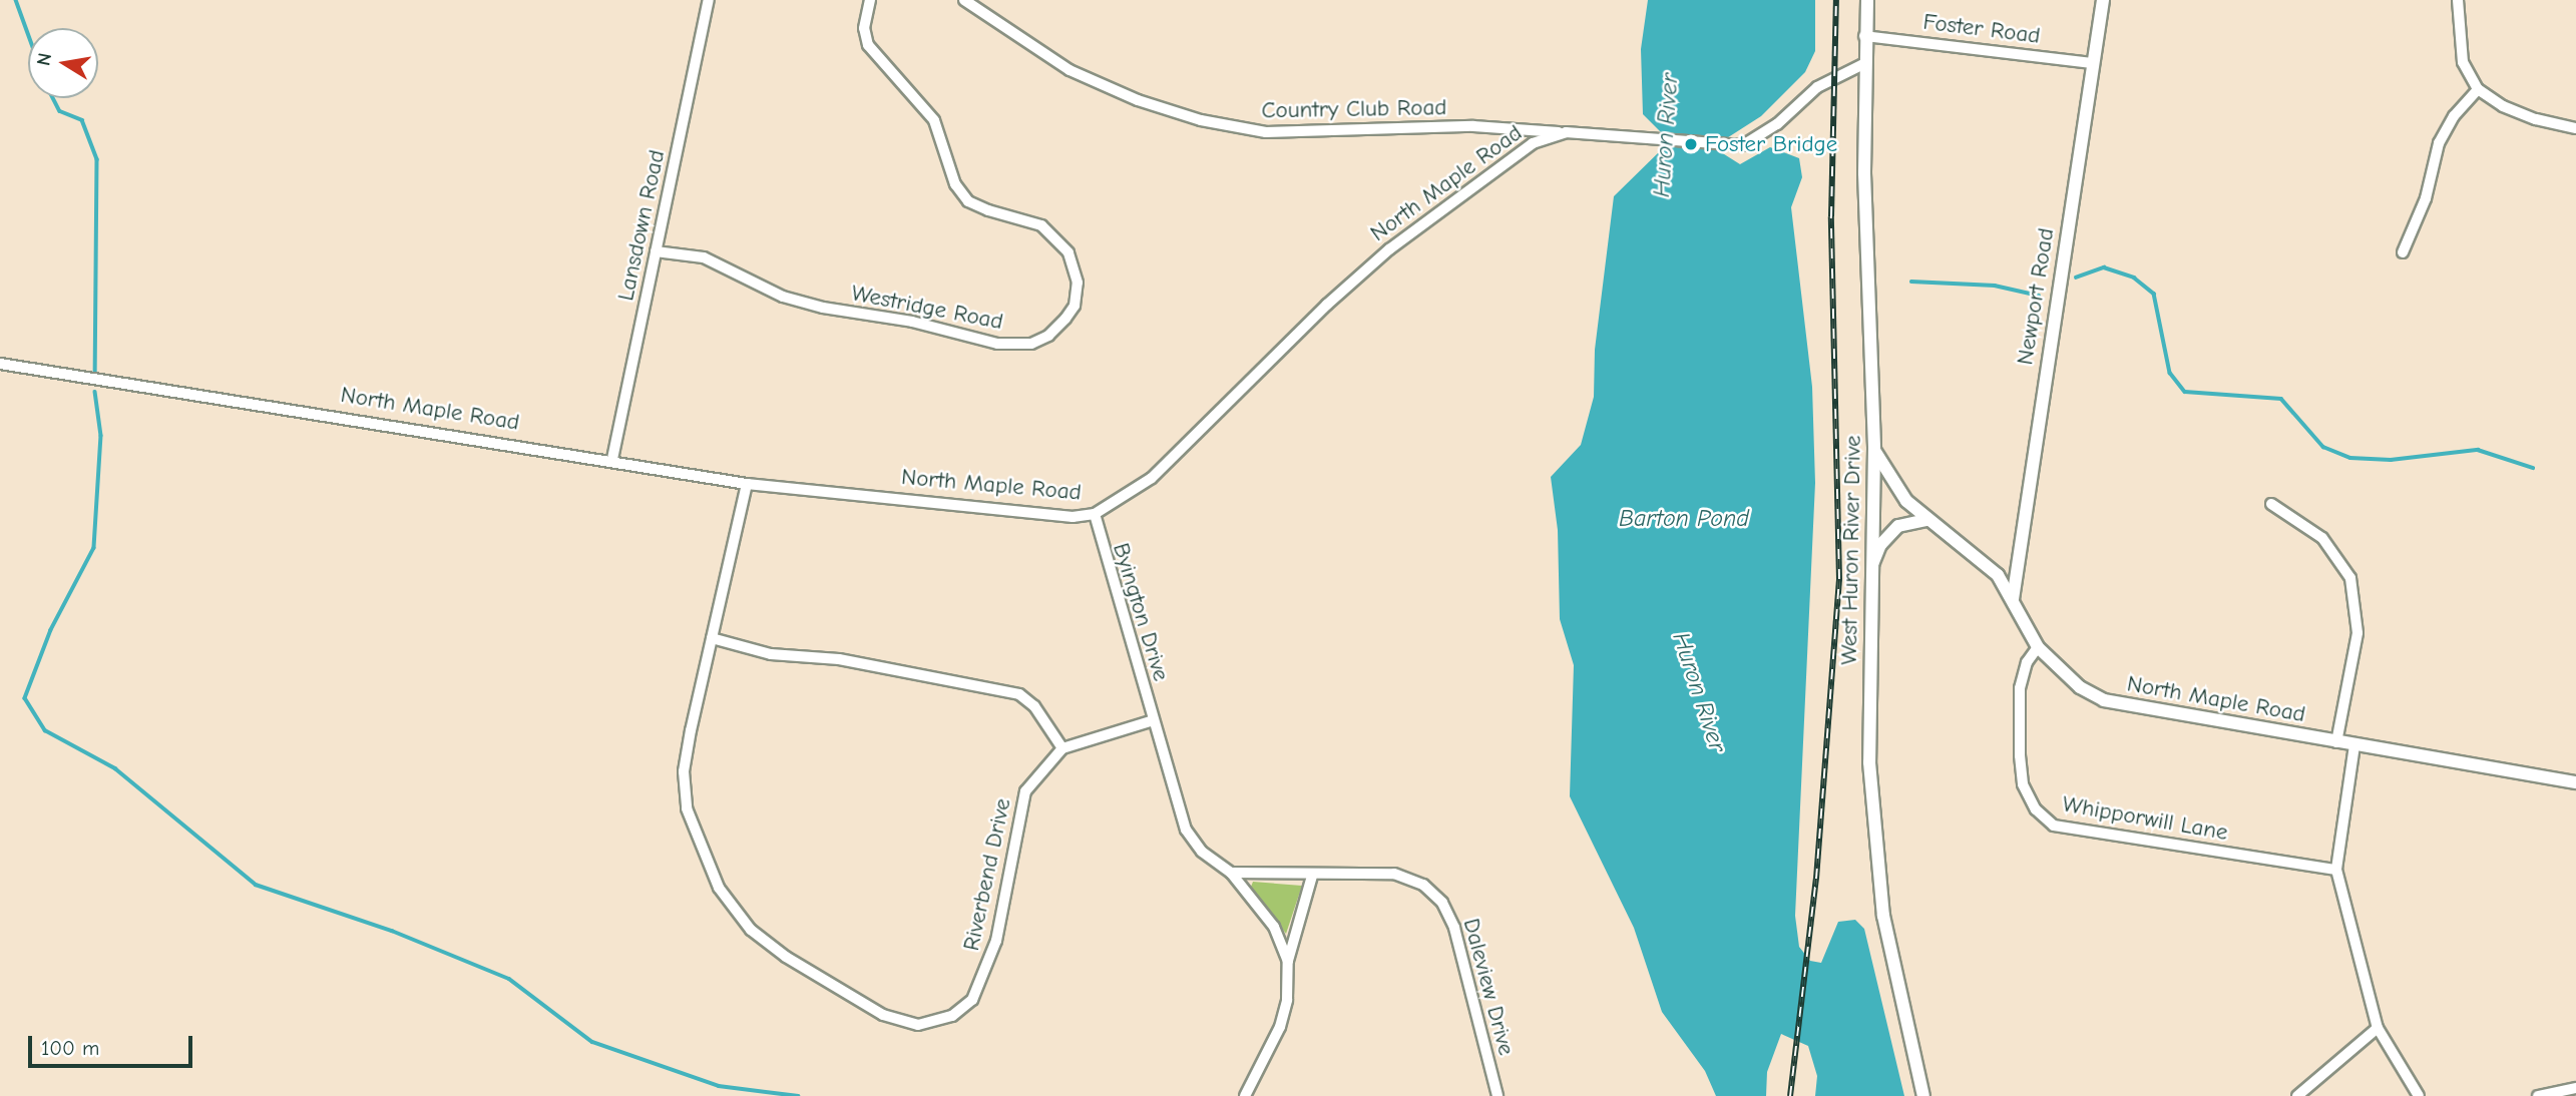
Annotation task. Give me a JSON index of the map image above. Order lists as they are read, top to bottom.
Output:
{
  "streets": {
    "street": [
      "Foster Road",
      "Country Club Road",
      "North Maple Road",
      "Lansdown Road",
      "Newport Road",
      "Westridge Road",
      "West Huron River Drive",
      "Byington Drive",
      "Whipporwill Lane",
      "Riverbend Drive",
      "Daleview Drive"
    ]
  },
  "crossings": [
    ["Foster Road", "Newport Road"],
    ["Foster Road", "West Huron River Drive"],
    ["Country Club Road", "North Maple Road"],
    ["North Maple Road", "Lansdown Road"],
    ["North Maple Road", "Newport Road"],
    ["North Maple Road", "West Huron River Drive"],
    ["North Maple Road", "Byington Drive"],
    ["North Maple Road", "Whipporwill Lane"],
    ["North Maple Road", "Riverbend Drive"],
    ["Lansdown Road", "Westridge Road"],
    ["Byington Drive", "Daleview Drive"]
  ],
  "water": ["Huron River", "Barton Pond"],
  "places": ["Foster Bridge"],
  "scale_bar": "100 m",
  "north": "left"
}
